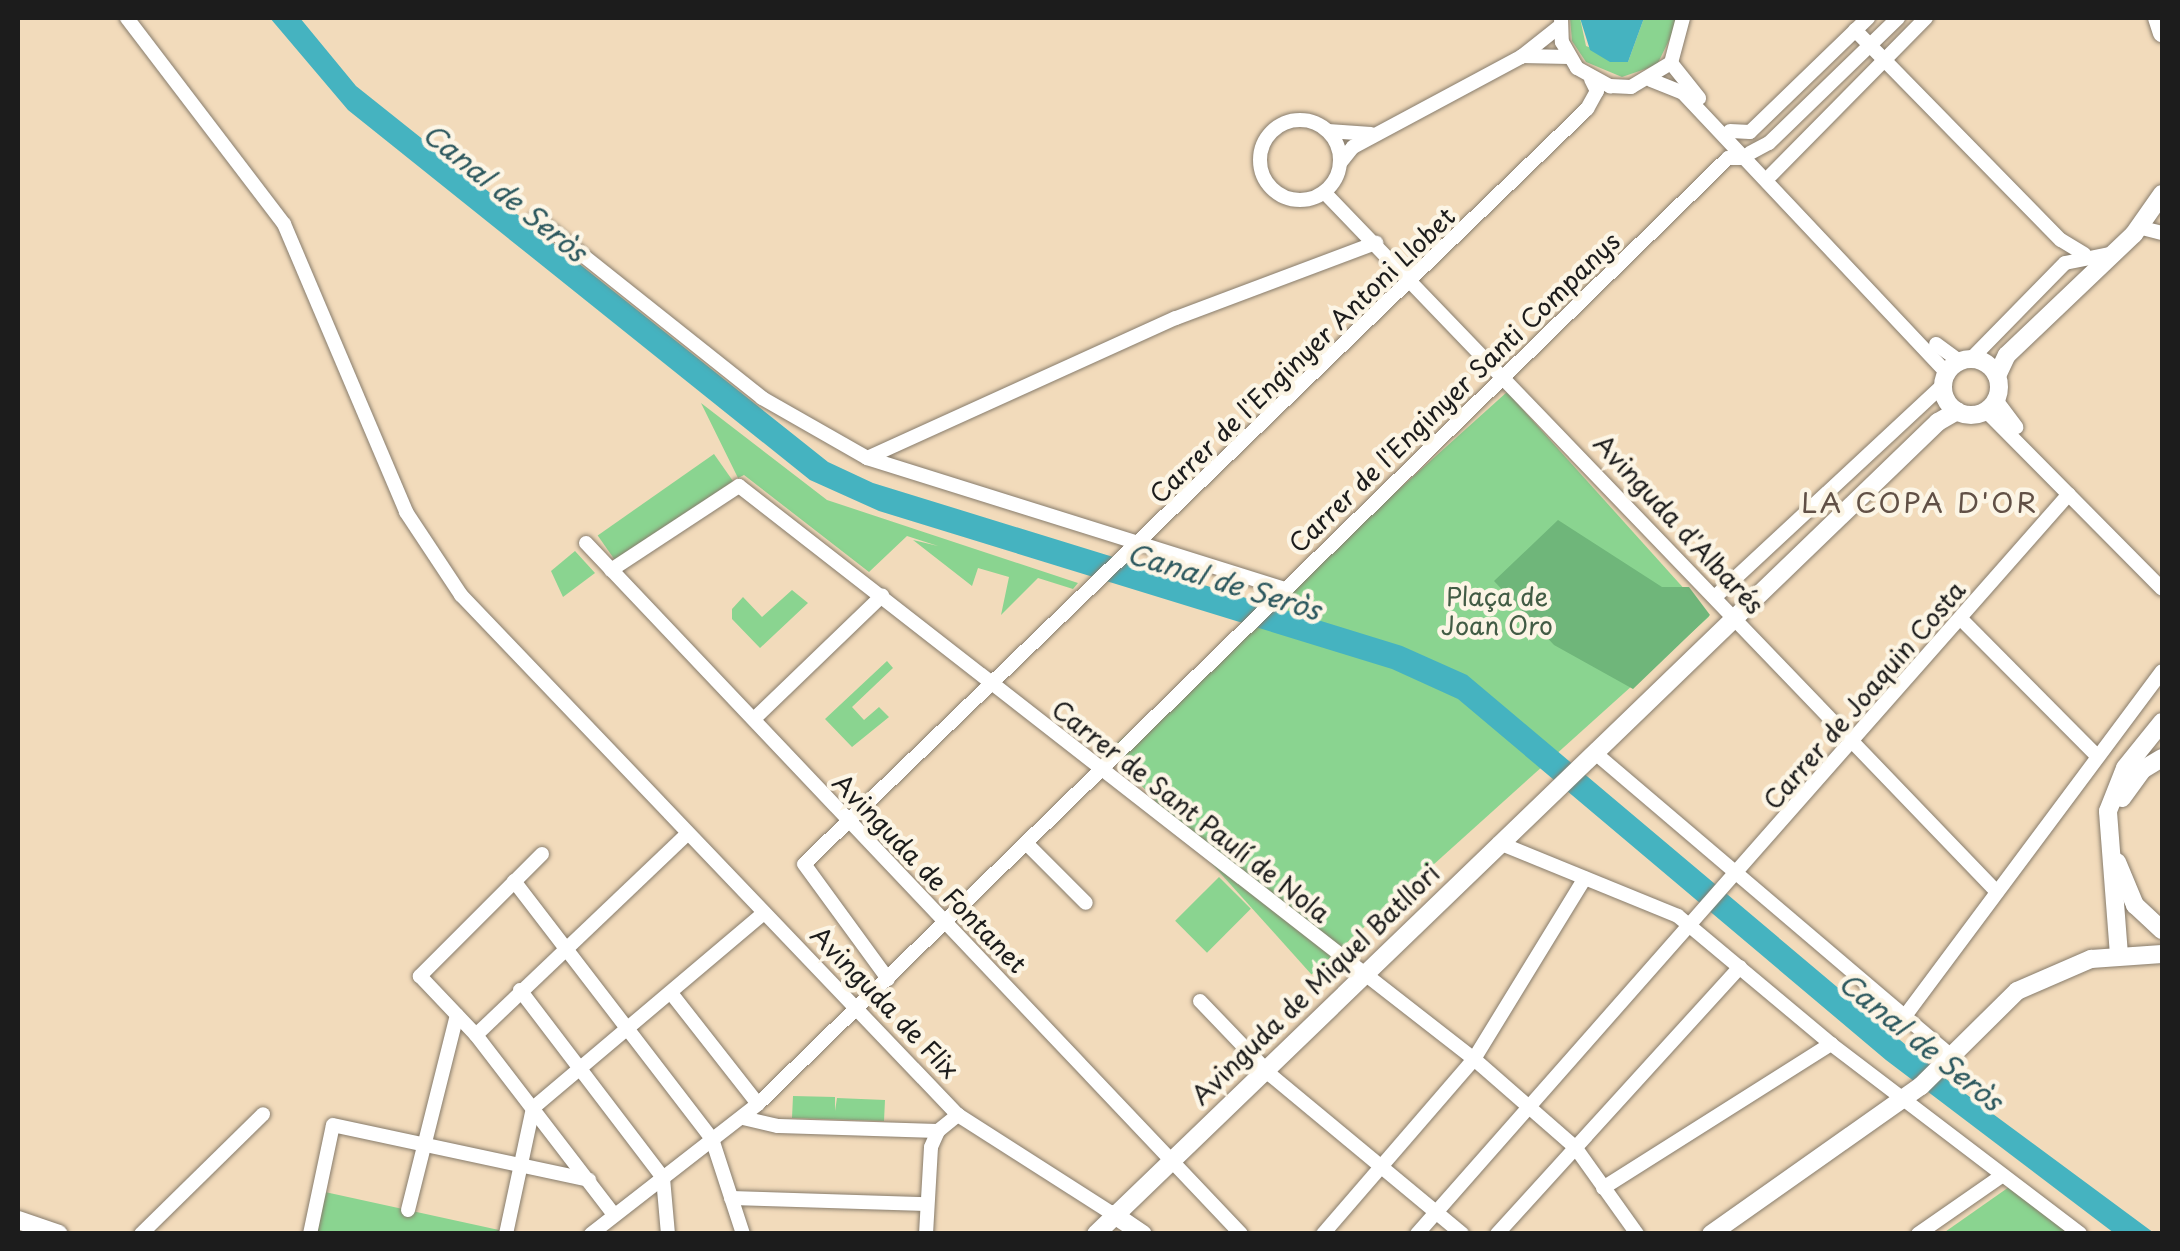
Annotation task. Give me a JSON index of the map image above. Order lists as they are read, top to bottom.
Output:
{
  "streets": {
    "main road": ["Avinguda de Miquel Batllori", "Avinguda de Flix"],
    "street": [
      "Carrer de l'Enginyer Antoni Llobet",
      "Carrer de l'Enginyer Santi Companys",
      "Avinguda d'Albarés",
      "Carrer de Joaquin Costa",
      "Carrer de Sant Paulí de Nola",
      "Avinguda de Fontanet"
    ]
  },
  "crossings": [
    ["Carrer de l'Enginyer Antoni Llobet", "Carrer de l'Enginyer Santi Companys"],
    ["Carrer de l'Enginyer Antoni Llobet", "Avinguda d'Albarés"],
    ["Carrer de l'Enginyer Antoni Llobet", "Carrer de Sant Paulí de Nola"],
    ["Carrer de l'Enginyer Antoni Llobet", "Avinguda de Fontanet"],
    ["Carrer de l'Enginyer Santi Companys", "Avinguda d'Albarés"],
    ["Carrer de l'Enginyer Santi Companys", "Carrer de Sant Paulí de Nola"],
    ["Carrer de l'Enginyer Santi Companys", "Avinguda de Fontanet"],
    ["Carrer de l'Enginyer Santi Companys", "Avinguda de Flix"],
    ["Avinguda d'Albarés", "Carrer de Joaquin Costa"],
    ["Carrer de Joaquin Costa", "Carrer de Sant Paulí de Nola"],
    ["Carrer de Sant Paulí de Nola", "Avinguda de Fontanet"],
    ["Carrer de Sant Paulí de Nola", "Avinguda de Miquel Batllori"],
    ["Avinguda de Fontanet", "Avinguda de Miquel Batllori"],
    ["Avinguda de Miquel Batllori", "Avinguda de Flix"]
  ],
  "districts": ["LA COPA D'OR"],
  "water": ["Canal de Seròs"],
  "parks": ["Plaça de Joan Oro"]
}
